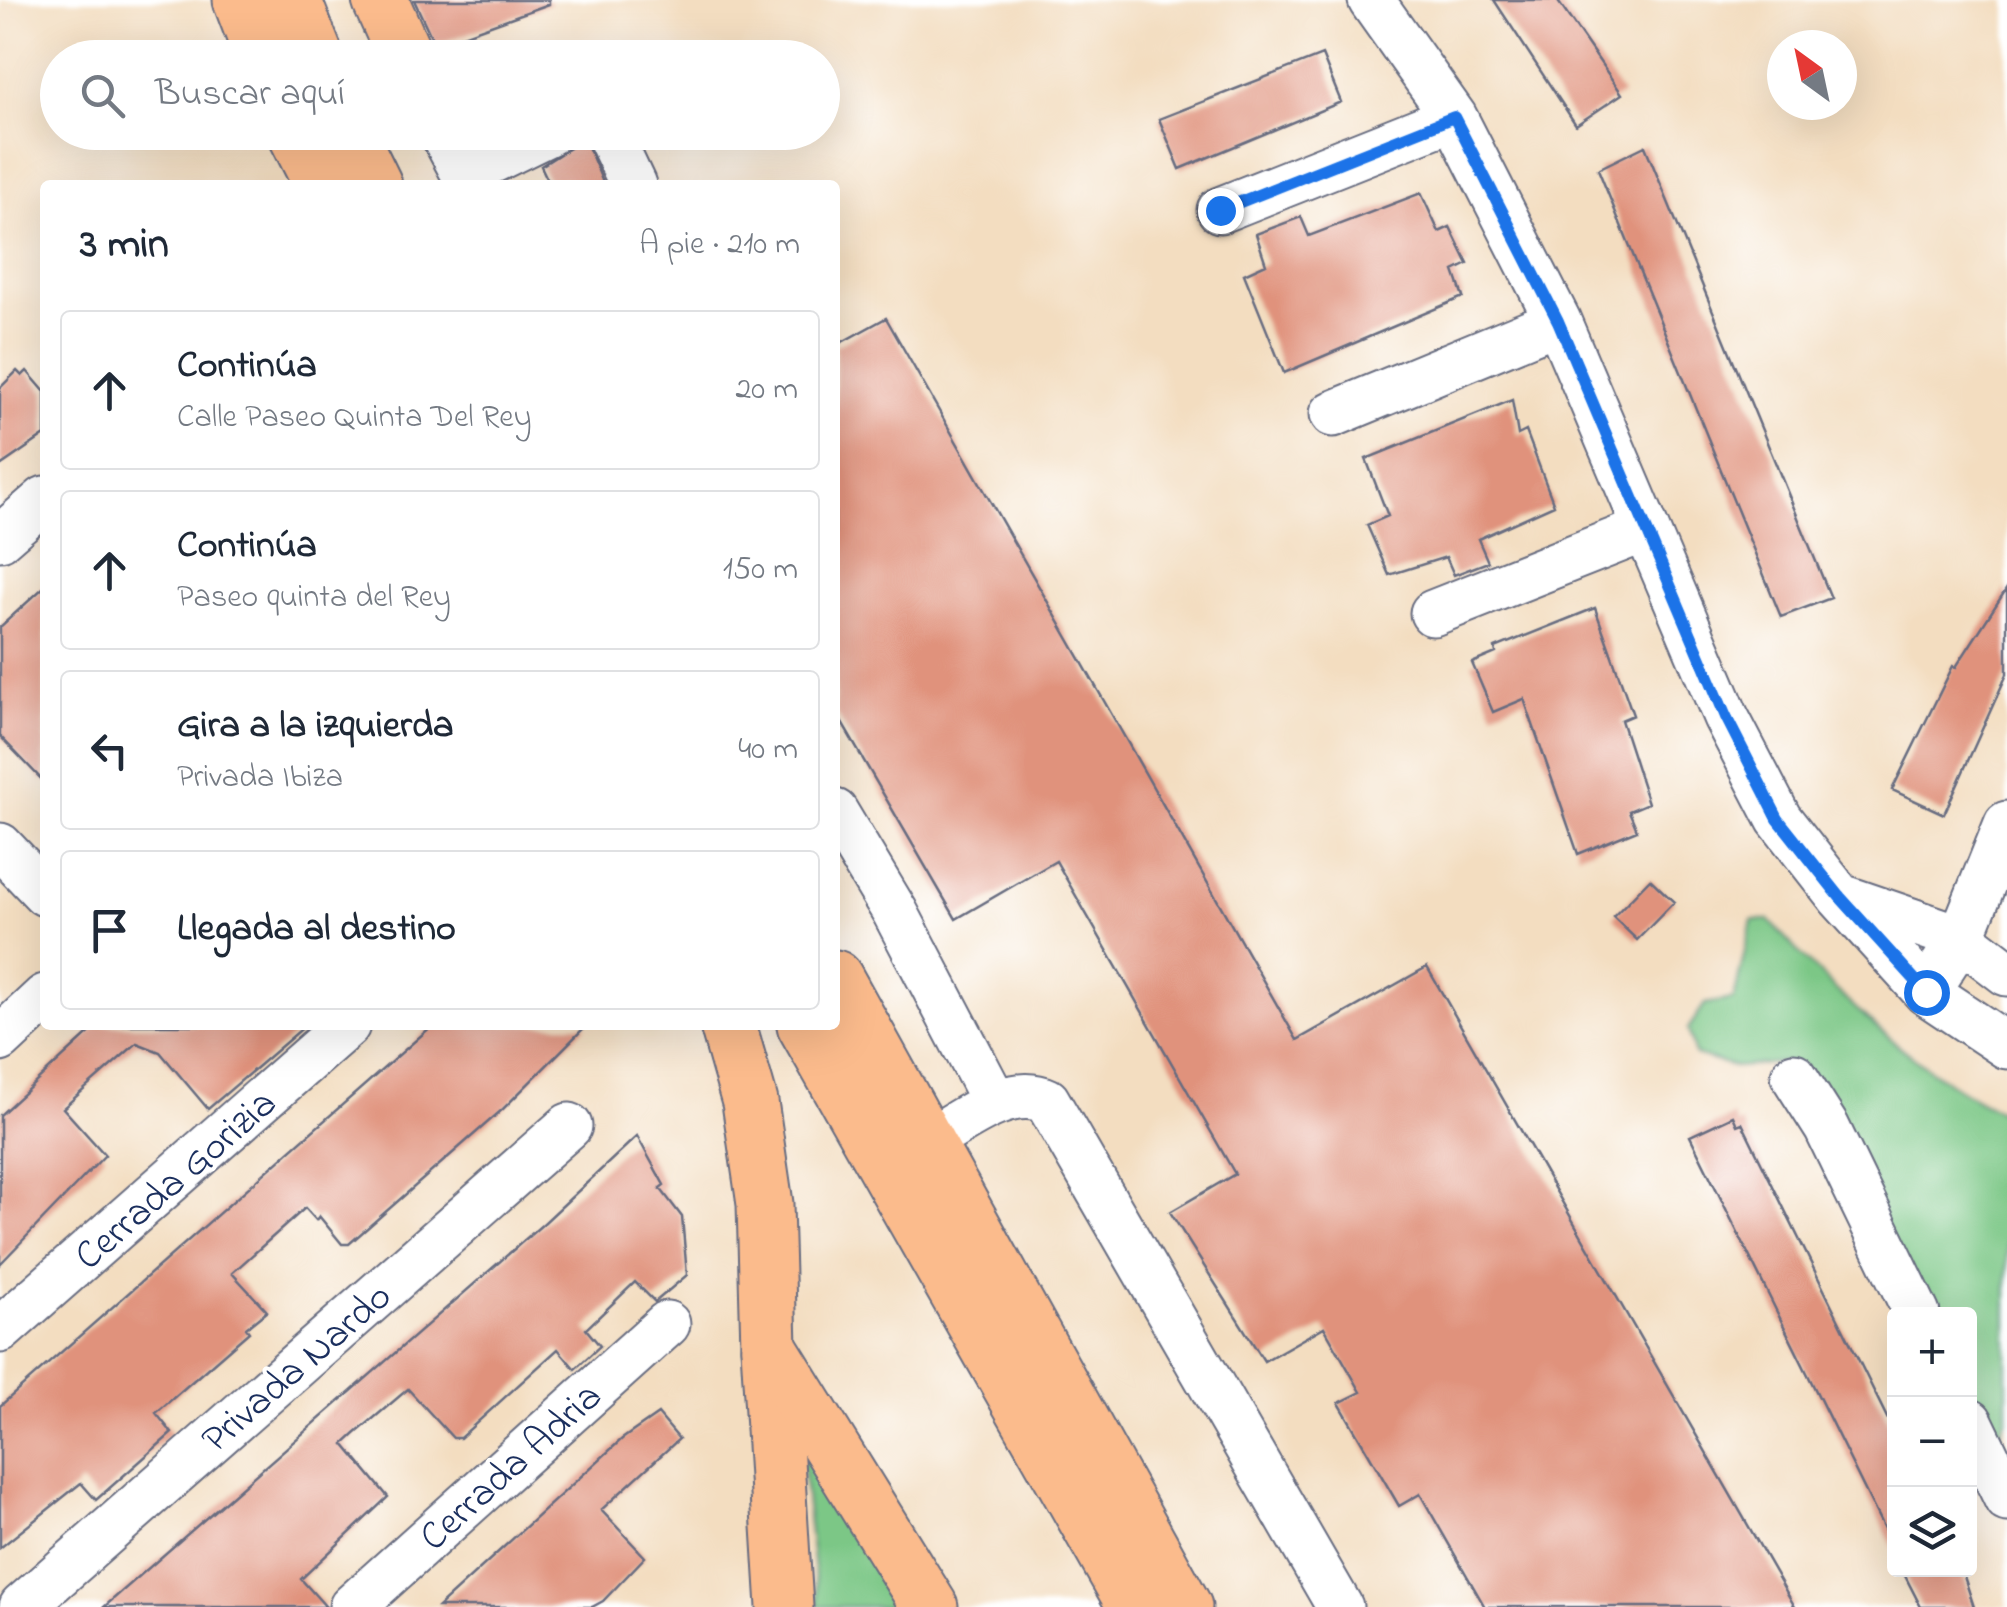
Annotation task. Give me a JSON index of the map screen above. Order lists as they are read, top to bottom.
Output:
{
  "streets": {
    "street": ["Cerrada Gorizia", "Privada Nardo", "Cerrada Adria"]
  },
  "north": "top left",
  "page": {
    "search": "Buscar aquí",
    "heading": ["3 min", "A pie · 210 m"],
    "list": [
      ["Continúa", "Calle Paseo Quinta Del Rey", "20 m"],
      ["Continúa", "Paseo quinta del Rey", "150 m"],
      ["Gira a la izquierda", "Privada Ibiza", "40 m"],
      "Llegada al destino"
    ],
    "map_buttons": ["+", "−"]
  }
}
